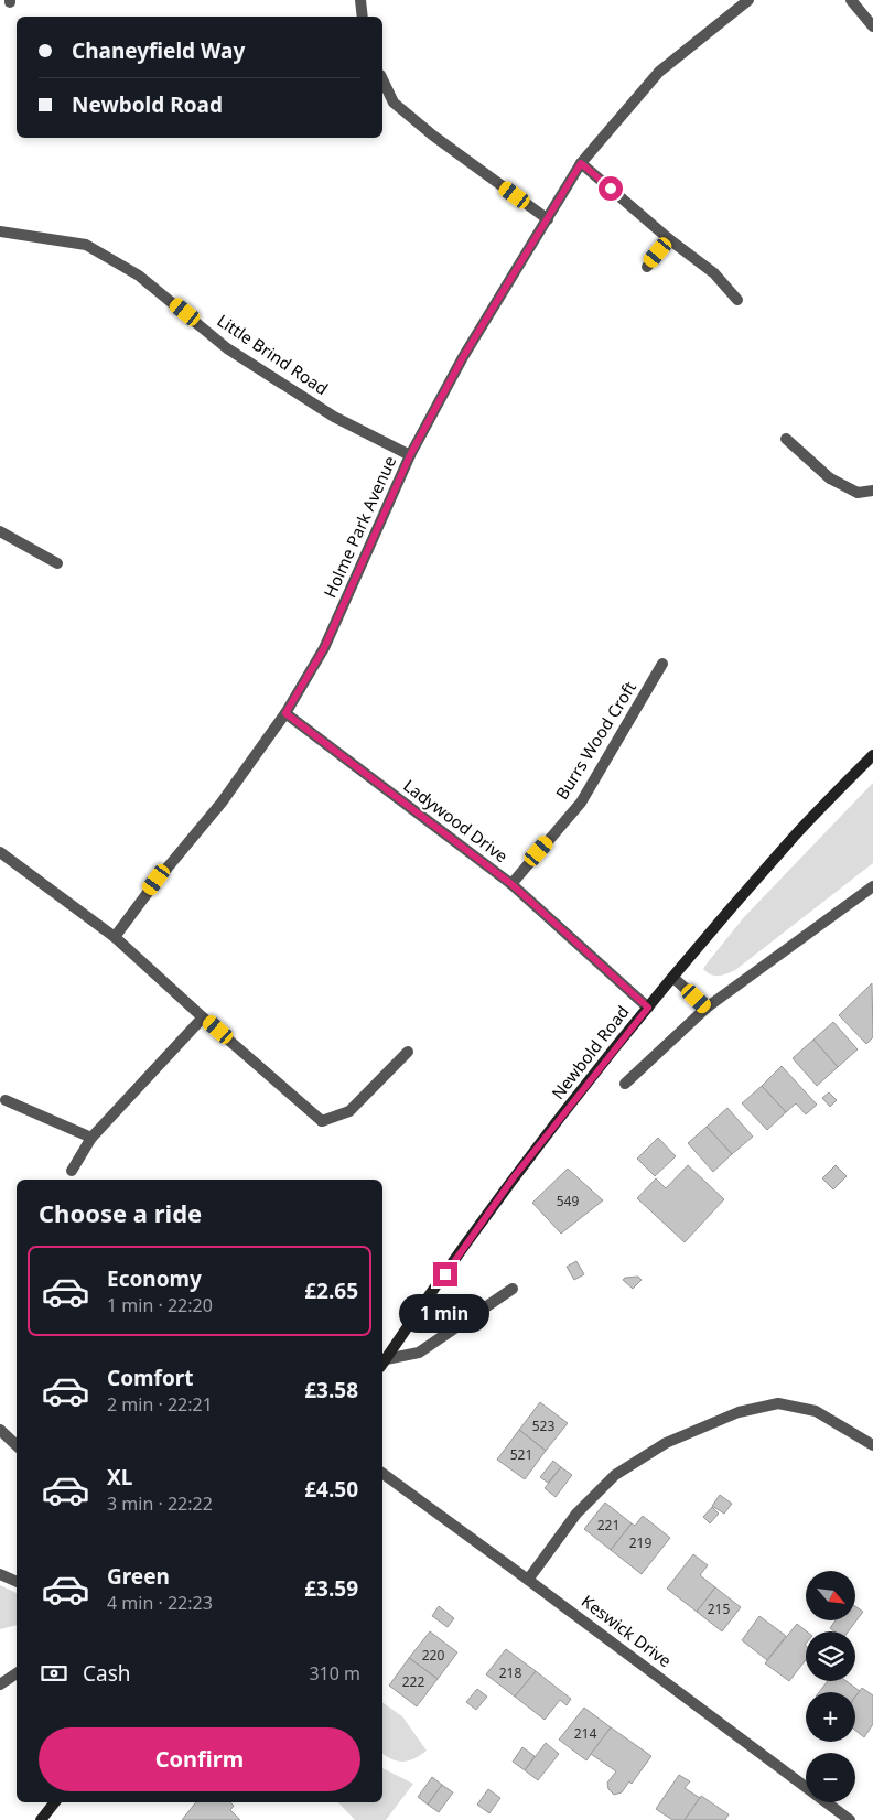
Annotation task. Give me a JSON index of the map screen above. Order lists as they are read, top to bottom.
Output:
{
  "streets": {
    "main road": ["Newbold Road"],
    "street": [
      "Little Brind Road",
      "Holme Park Avenue",
      "Burrs Wood Croft",
      "Ladywood Drive",
      "Keswick Drive"
    ]
  },
  "crossings": [
    ["Little Brind Road", "Holme Park Avenue"],
    ["Holme Park Avenue", "Ladywood Drive"],
    ["Burrs Wood Croft", "Ladywood Drive"],
    ["Ladywood Drive", "Newbold Road"]
  ],
  "house_numbers": [
    "549",
    "523",
    "521",
    "221",
    "219",
    "215",
    "220",
    "218",
    "222",
    "214"
  ],
  "north": "bottom right",
  "page": {
    "banner": ["Chaneyfield Way", "Newbold Road"],
    "heading": "Choose a ride",
    "list": [
      {
        "name": "Economy",
        "note": "1 min · 22:20",
        "value": "£2.65"
      },
      {
        "name": "Comfort",
        "note": "2 min · 22:21",
        "value": "£3.58"
      },
      {
        "name": "XL",
        "note": "3 min · 22:22",
        "value": "£4.50"
      },
      {
        "name": "Green",
        "note": "4 min · 22:23",
        "value": "£3.59"
      }
    ],
    "bubble": "1 min",
    "map_buttons": ["+", "−"],
    "pay": ["Cash", "310 m"],
    "buttons": "Confirm"
  }
}
